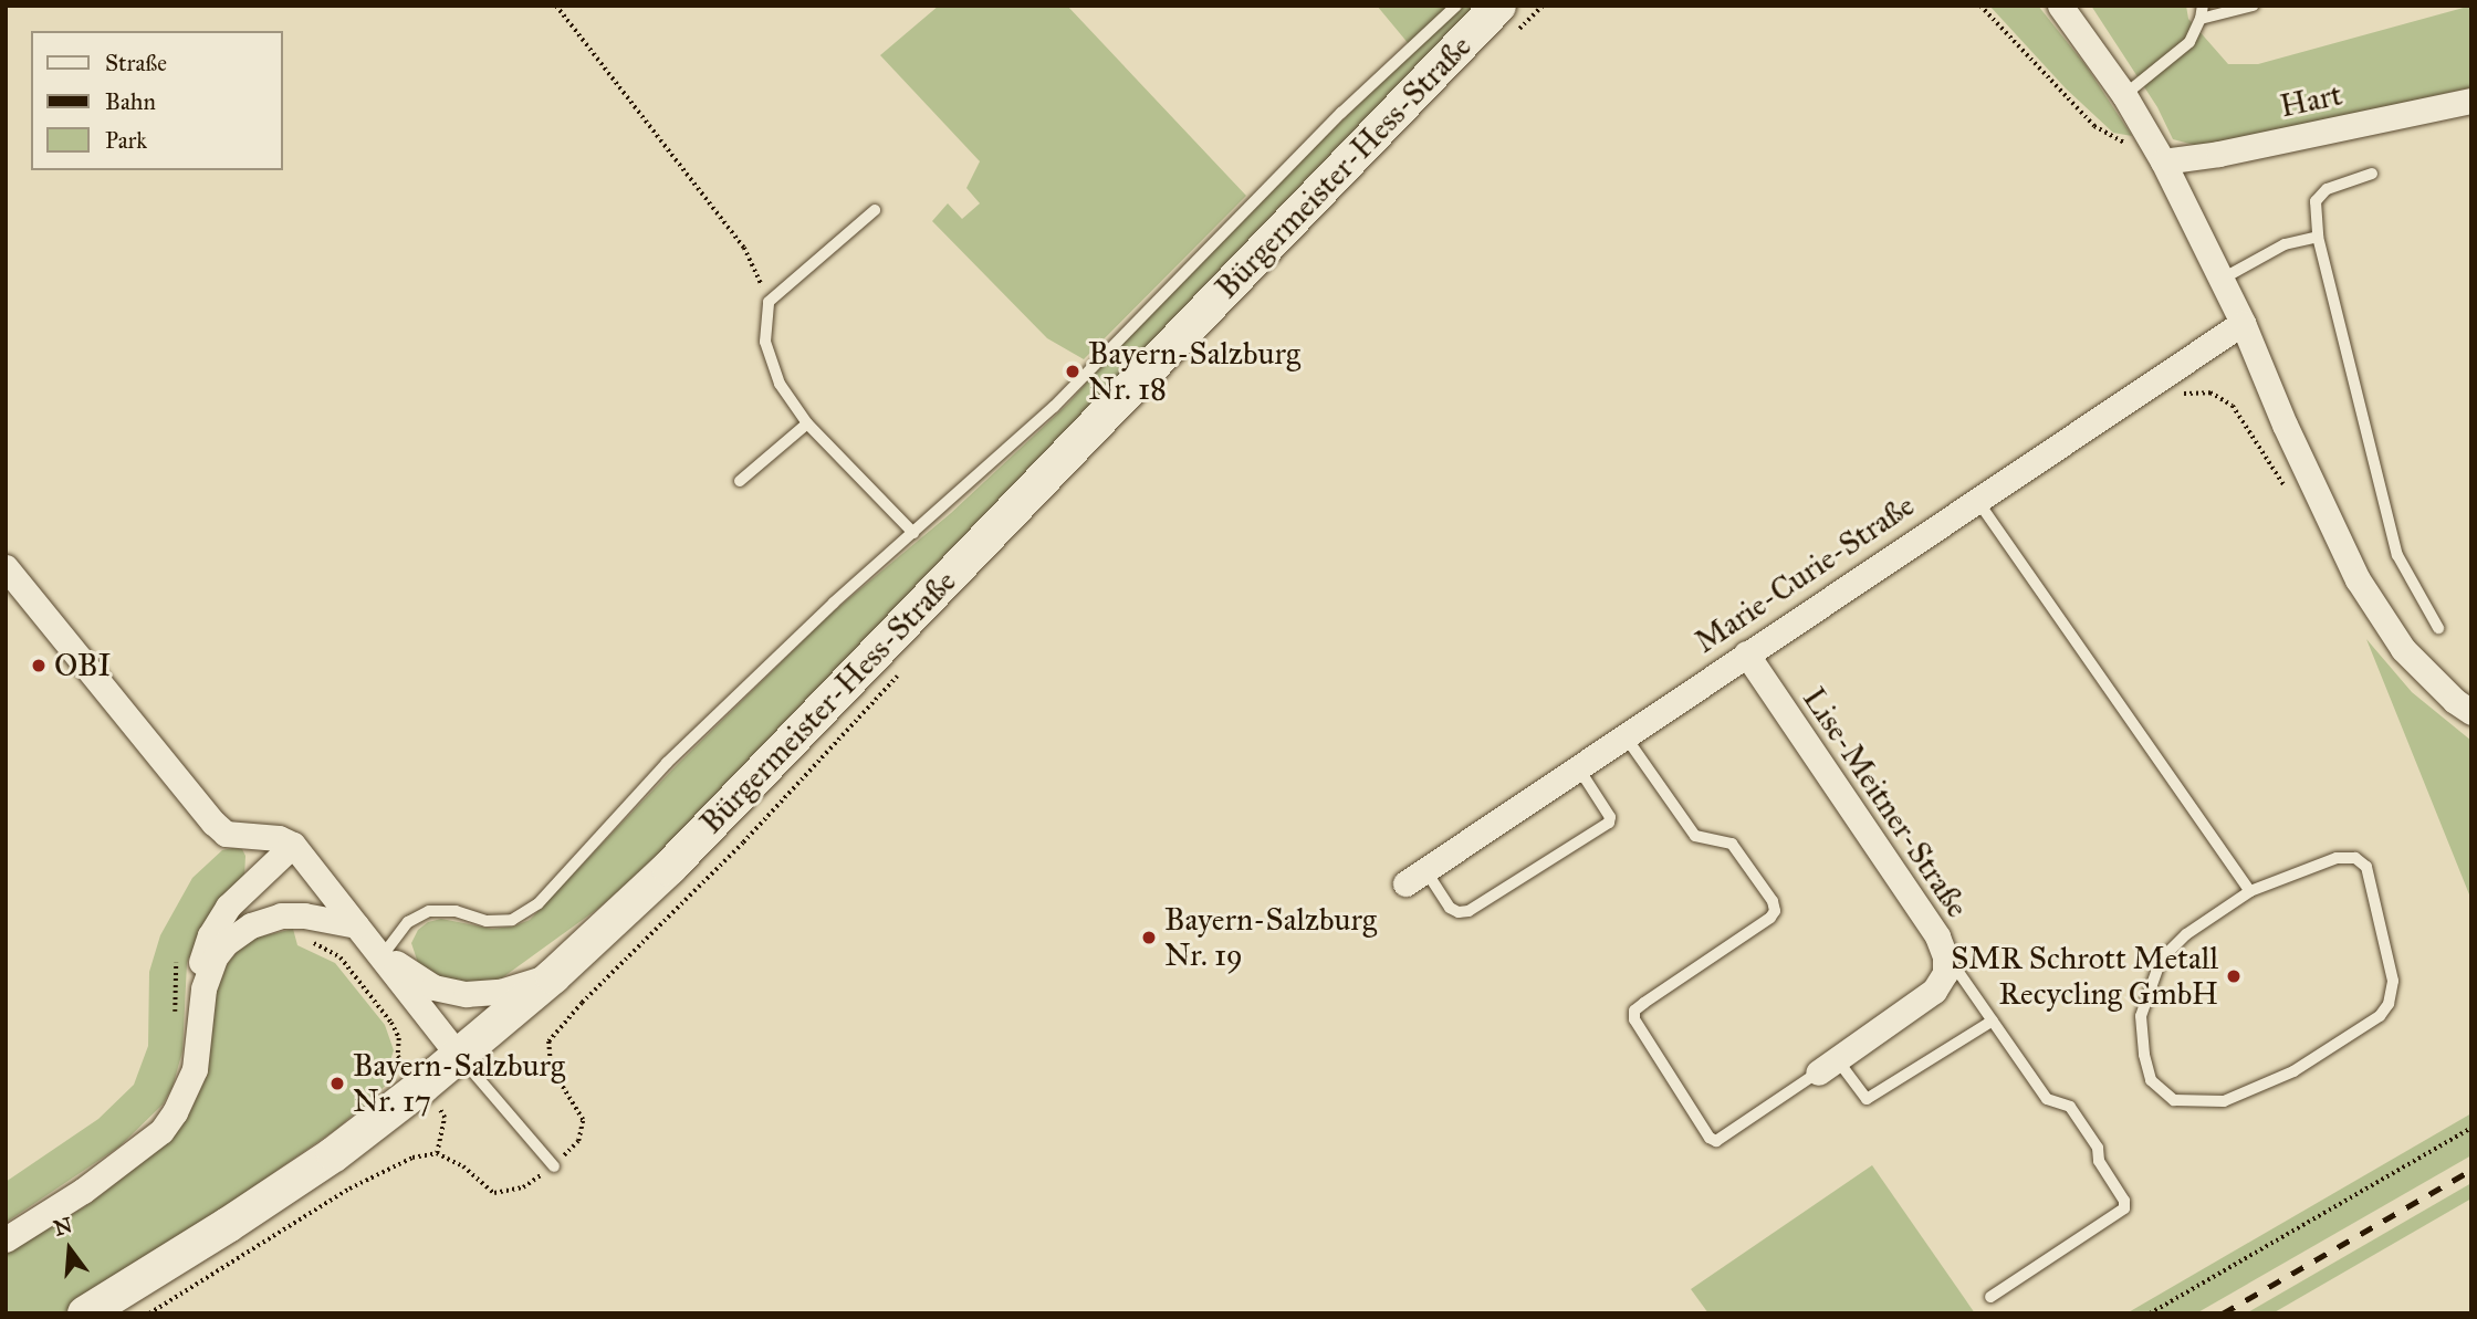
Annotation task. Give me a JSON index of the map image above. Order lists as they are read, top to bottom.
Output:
{
  "streets": {
    "main road": ["Bürgermeister-Hess-Straße"],
    "street": ["Hart", "Marie-Curie-Straße", "Lise-Meitner-Straße"]
  },
  "crossings": [
    ["Marie-Curie-Straße", "Lise-Meitner-Straße"]
  ],
  "places": [
    "Bayern-Salzburg Nr. 18",
    "OBI",
    "Bayern-Salzburg Nr. 19",
    "SMR Schrott Metall Recycling GmbH",
    "Bayern-Salzburg Nr. 17"
  ],
  "legend": ["Straße", "Bahn", "Park"],
  "north": "top"
}
